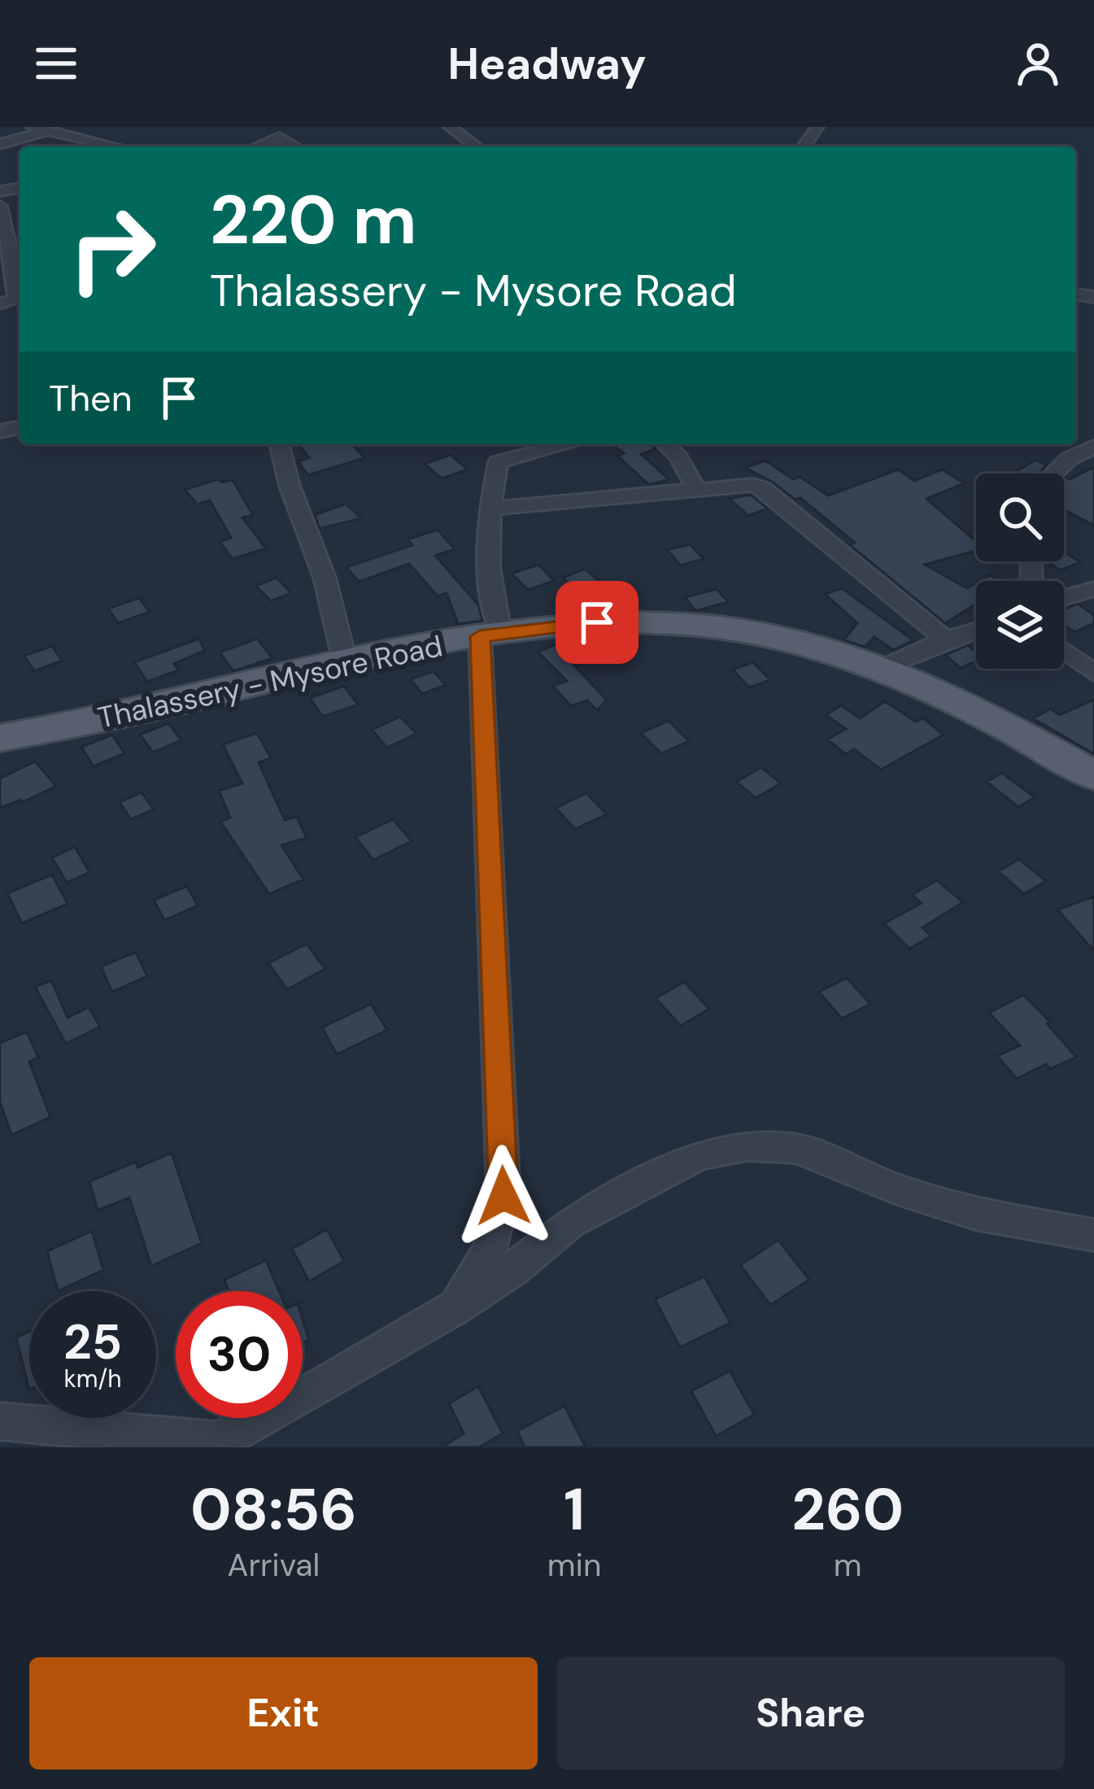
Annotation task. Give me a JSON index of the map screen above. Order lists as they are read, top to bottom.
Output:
{
  "streets": {
    "main road": ["Thalassery - Mysore Road"]
  },
  "page": {
    "header": "Headway",
    "turn": ["220 m", "Thalassery - Mysore Road"],
    "then": "Then",
    "speed": "25 km/h",
    "limit": "30",
    "eta": [
      "08:56",
      "Arrival",
      "1",
      "min",
      "260",
      "m"
    ],
    "buttons": ["Exit", "Share"]
  }
}
